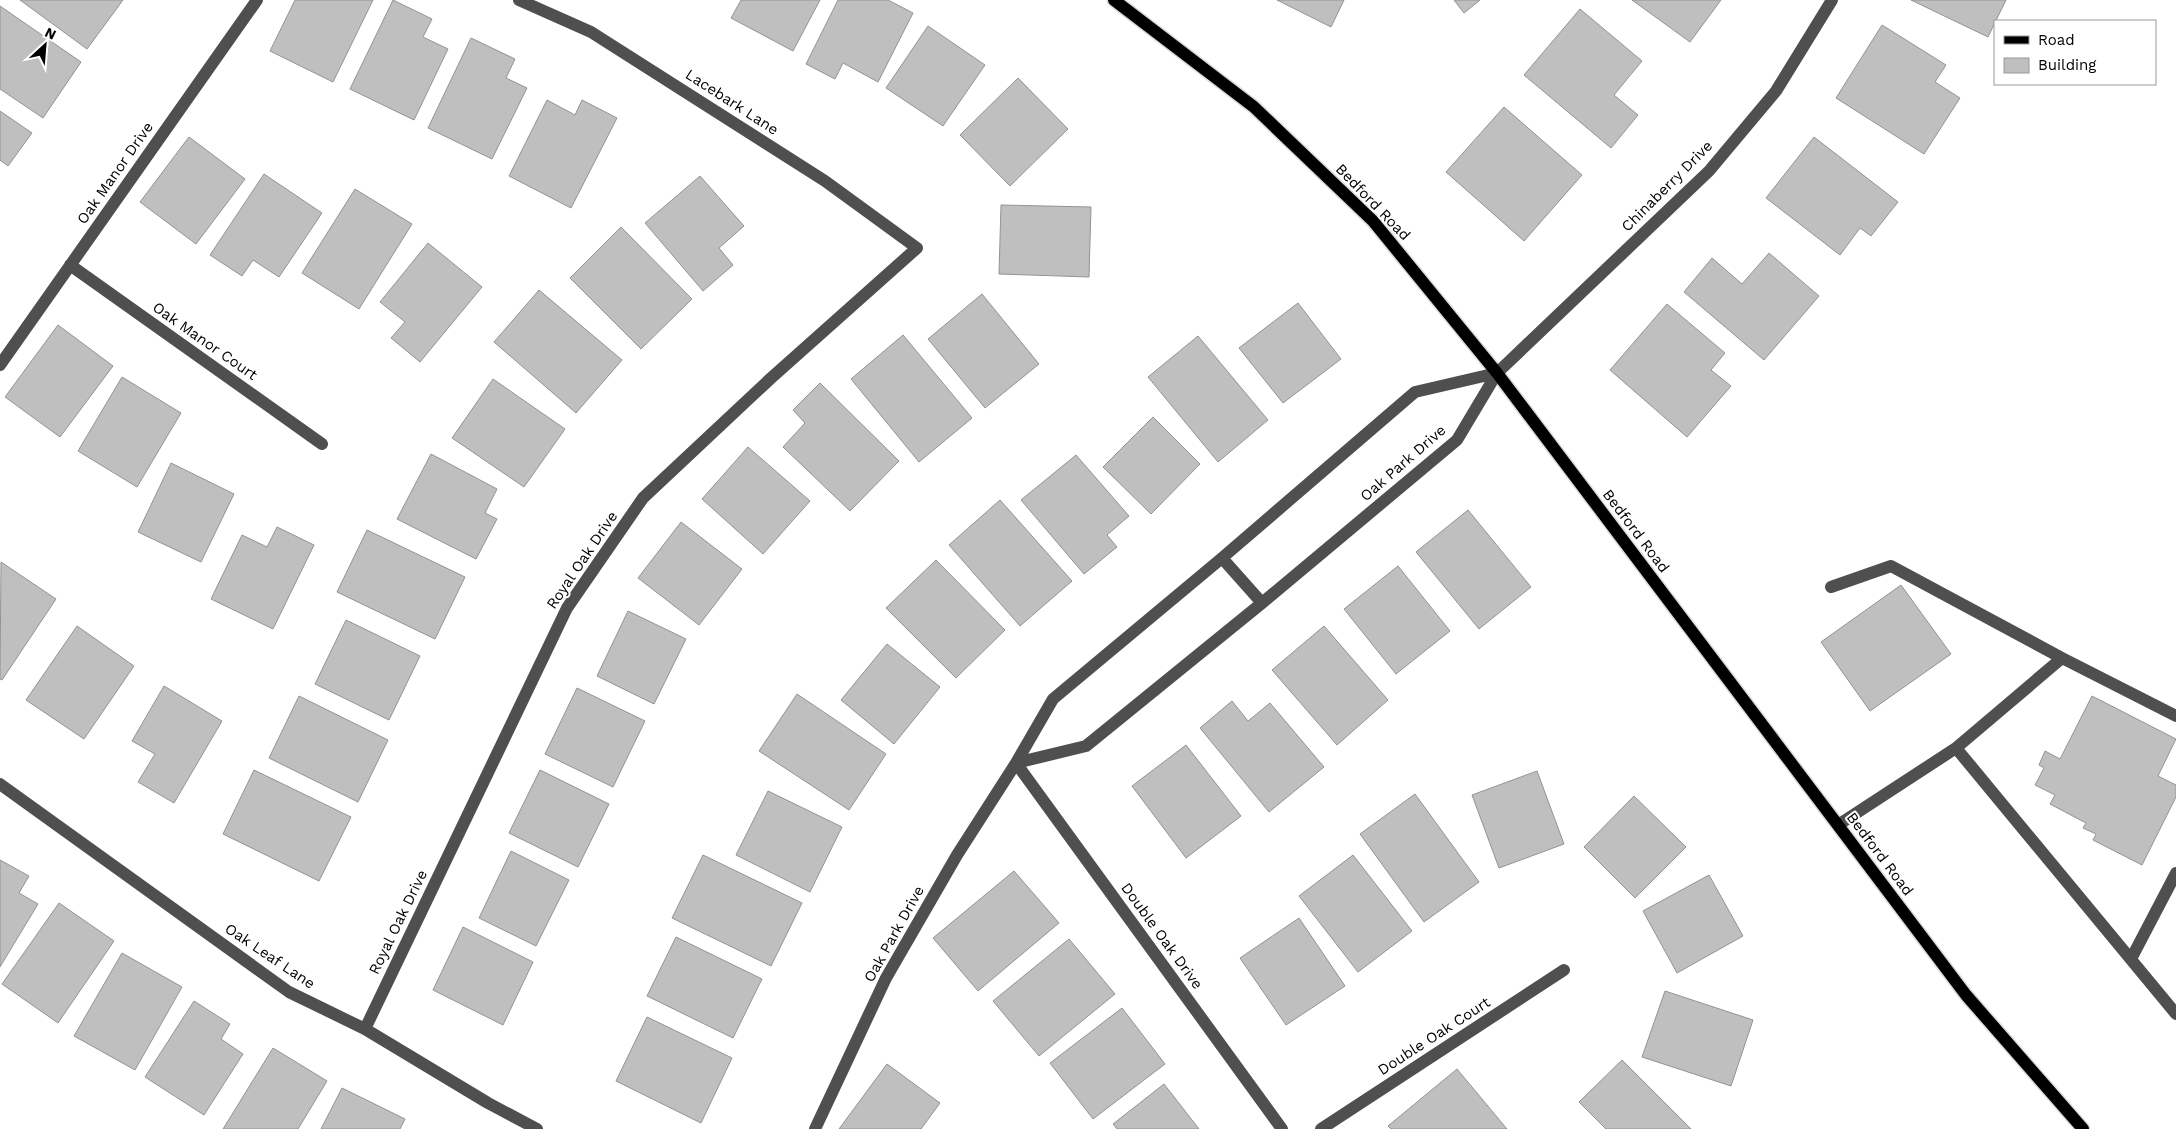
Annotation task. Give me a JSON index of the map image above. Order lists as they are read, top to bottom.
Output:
{
  "streets": {
    "main road": ["Bedford Road"],
    "street": [
      "Lacebark Lane",
      "Oak Manor Drive",
      "Chinaberry Drive",
      "Oak Manor Court",
      "Oak Park Drive",
      "Royal Oak Drive",
      "Double Oak Drive",
      "Oak Leaf Lane",
      "Double Oak Court"
    ]
  },
  "crossings": [
    ["Lacebark Lane", "Royal Oak Drive"],
    ["Oak Manor Drive", "Oak Manor Court"],
    ["Chinaberry Drive", "Bedford Road"],
    ["Chinaberry Drive", "Oak Park Drive"],
    ["Bedford Road", "Oak Park Drive"],
    ["Oak Park Drive", "Double Oak Drive"],
    ["Royal Oak Drive", "Oak Leaf Lane"]
  ],
  "legend": ["Road", "Building"],
  "north": "top right"
}
